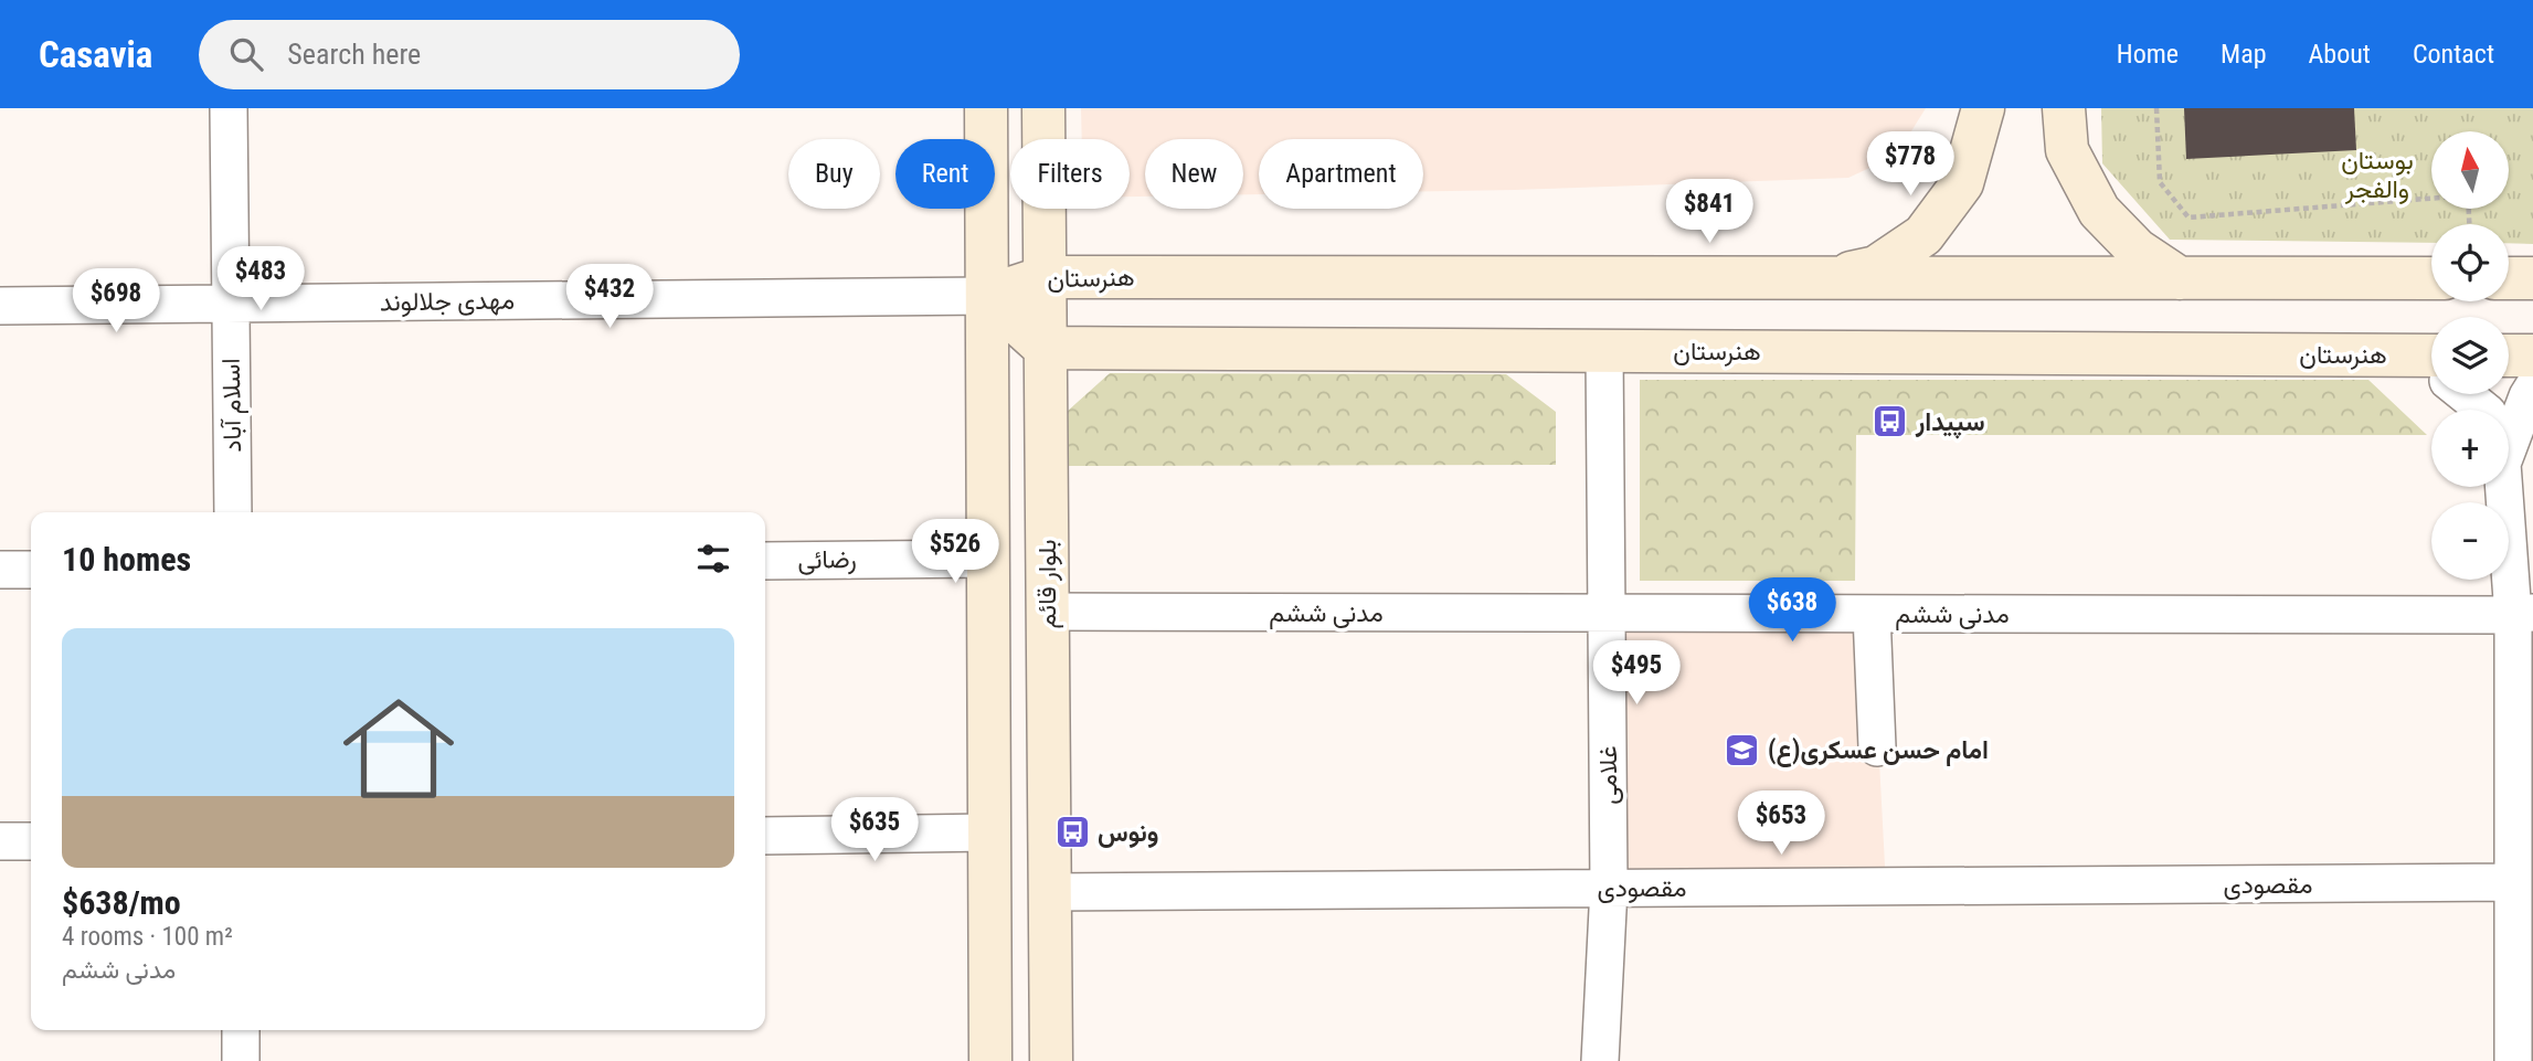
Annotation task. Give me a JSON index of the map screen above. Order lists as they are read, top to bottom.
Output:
{
  "streets": {
    "main road": ["هنرستان", "بلوار قائم"],
    "street": [
      "مهدی جلالوند",
      "اسلام آباد",
      "رضائی",
      "مدنی ششم",
      "غلامی",
      "مقصودی"
    ]
  },
  "crossings": [
    ["هنرستان", "مهدی جلالوند"],
    ["هنرستان", "بلوار قائم"],
    ["هنرستان", "غلامی"],
    ["مهدی جلالوند", "اسلام آباد"],
    ["بلوار قائم", "مدنی ششم"],
    ["بلوار قائم", "مقصودی"],
    ["مدنی ششم", "غلامی"],
    ["غلامی", "مقصودی"]
  ],
  "parks": ["بوستان والفجر"],
  "places": {
    "bus stop": ["سپیدار", "ونوس"],
    "school or university": ["امام حسن عسکری(ع)"]
  },
  "north": "top",
  "page": {
    "header": "Casavia",
    "search": "Search here",
    "nav": [
      "Home",
      "Map",
      "About",
      "Contact"
    ],
    "map_buttons": ["+", "−"],
    "price": [
      "$778",
      "$841",
      "$483",
      "$432",
      "$698",
      "$526",
      "$638",
      "$495",
      "$653",
      "$635"
    ],
    "chip": [
      "Buy",
      "Rent",
      "Filters",
      "New",
      "Apartment"
    ],
    "heading": "10 homes",
    "list": [
      {
        "name": "$638/mo",
        "note": "4 rooms · 100 m² · مدنی ششم"
      }
    ]
  }
}
